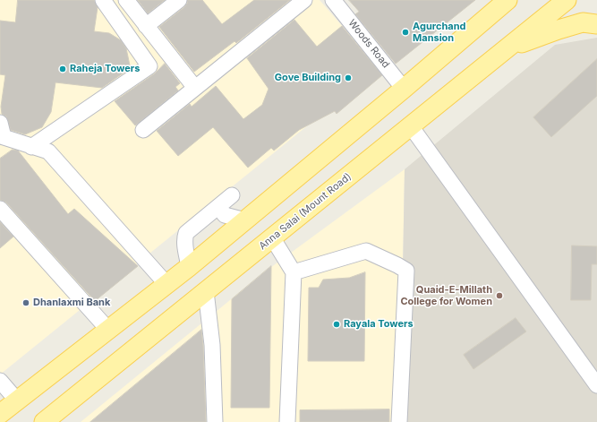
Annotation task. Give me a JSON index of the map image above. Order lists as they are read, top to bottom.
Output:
{
  "streets": {
    "main road": ["Anna Salai (Mount Road)"],
    "street": ["Woods Road"]
  },
  "places": [
    "Agurchand Mansion",
    "Raheja Towers",
    "Gove Building",
    "Quaid-E-Millath College for Women",
    "Dhanlaxmi Bank",
    "Rayala Towers"
  ]
}
